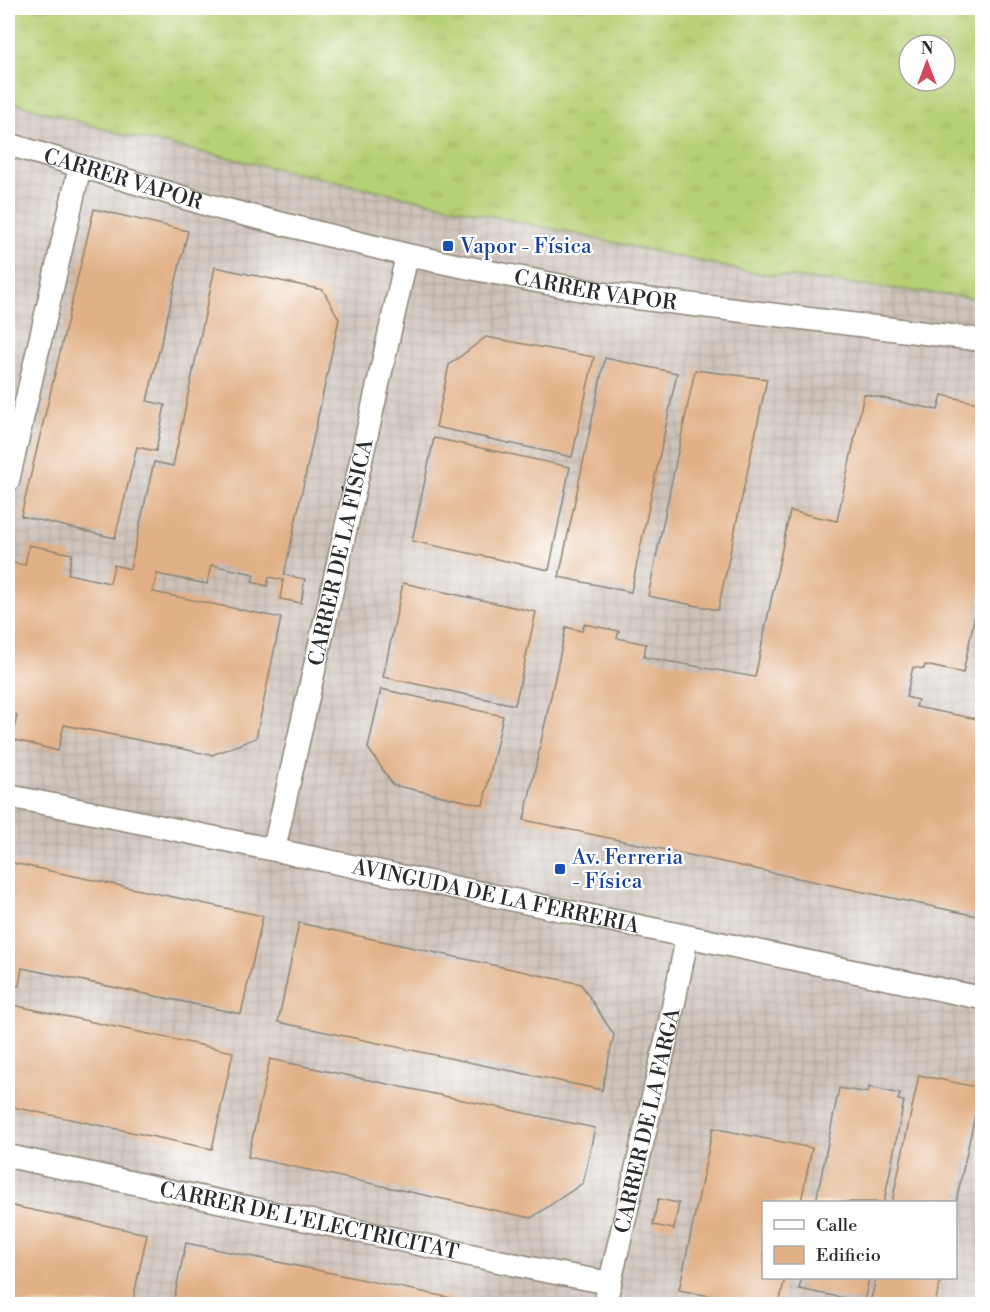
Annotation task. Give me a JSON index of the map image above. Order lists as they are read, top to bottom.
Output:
{
  "streets": {
    "street": [
      "CARRER VAPOR",
      "CARRER DE LA FÍSICA",
      "AVINGUDA DE LA FERRERIA",
      "CARRER DE LA FARGA",
      "CARRER DE L'ELECTRICITAT"
    ]
  },
  "crossings": [
    ["CARRER VAPOR", "CARRER DE LA FÍSICA"],
    ["CARRER DE LA FÍSICA", "AVINGUDA DE LA FERRERIA"],
    ["AVINGUDA DE LA FERRERIA", "CARRER DE LA FARGA"],
    ["CARRER DE LA FARGA", "CARRER DE L'ELECTRICITAT"]
  ],
  "places": {
    "transit": ["Vapor - Física", "Av. Ferreria - Física"]
  },
  "legend": ["Calle", "Edificio"],
  "north": "top"
}
